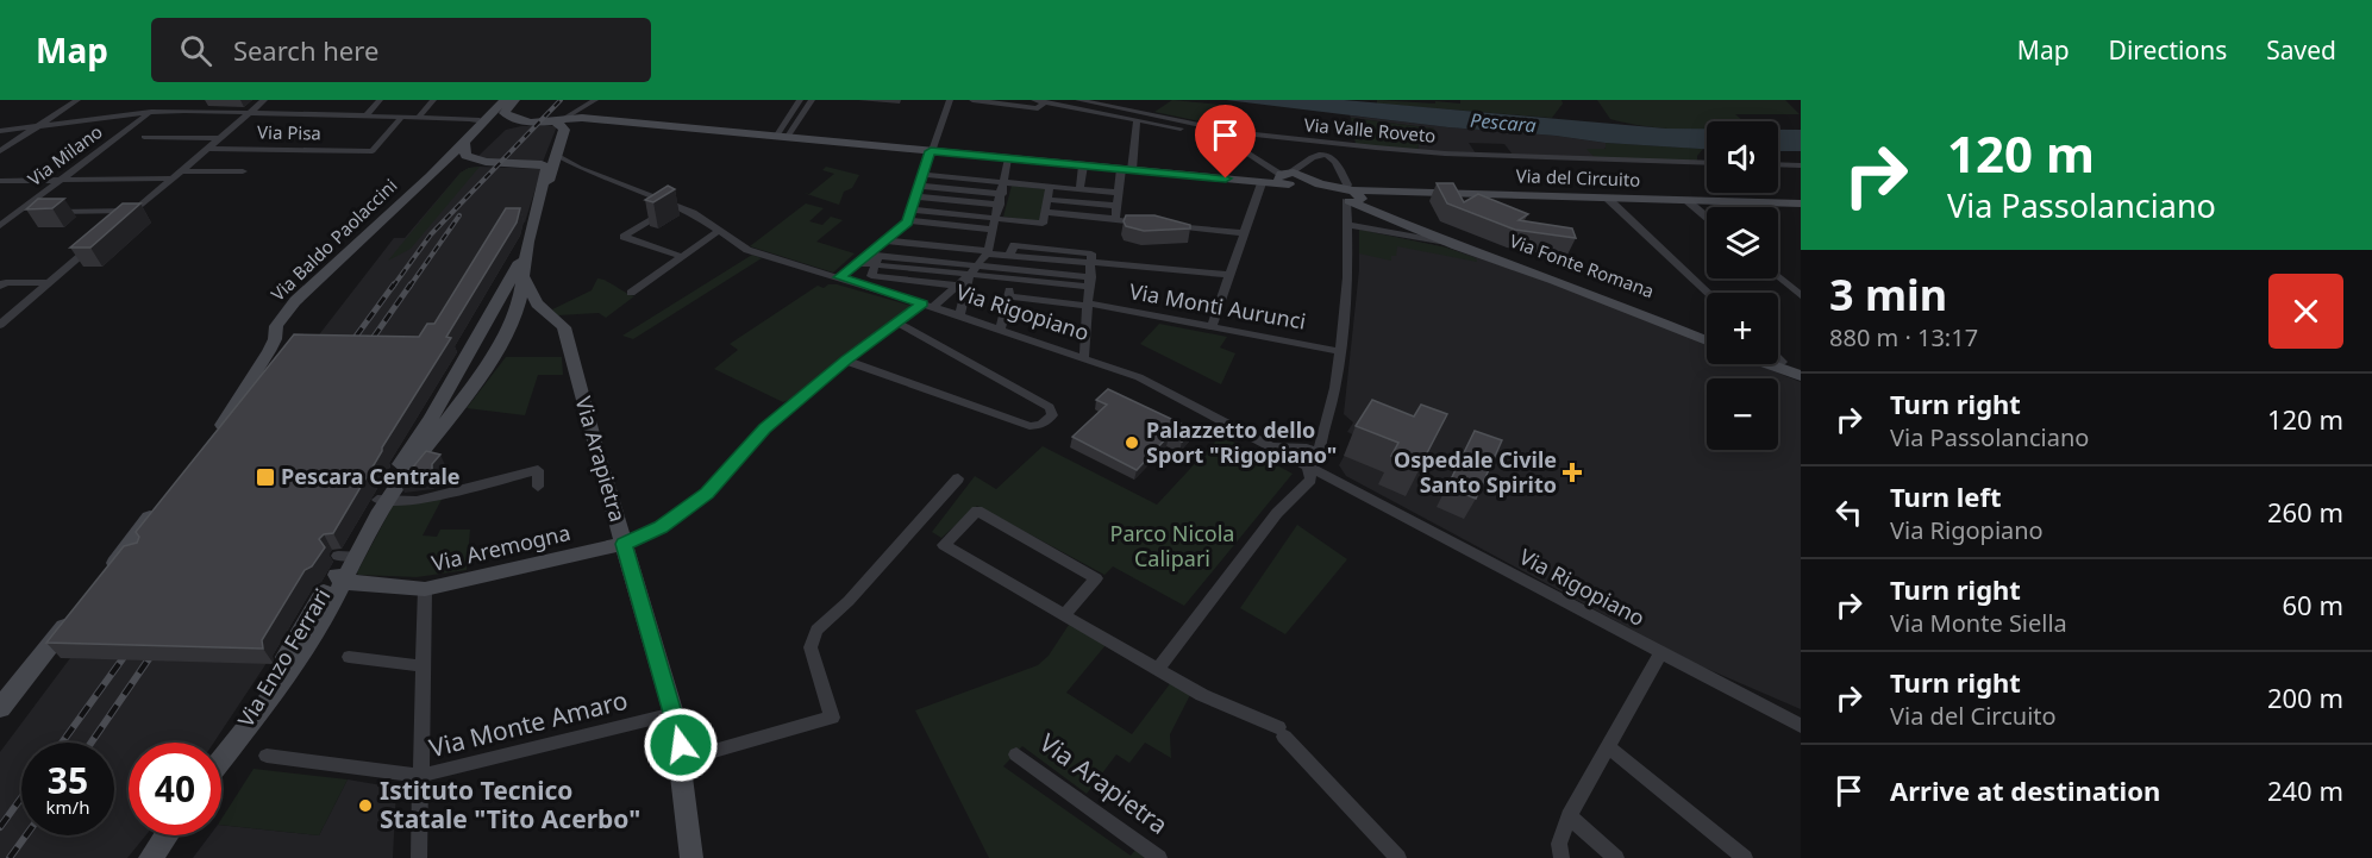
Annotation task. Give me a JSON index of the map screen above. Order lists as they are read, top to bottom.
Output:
{
  "streets": {
    "main road": [
      "Via del Circuito",
      "Via Baldo Paolaccini",
      "Via Fonte Romana",
      "Via Arapietra",
      "Via Aremogna",
      "Via Enzo Ferrari"
    ],
    "street": [
      "Via Valle Roveto",
      "Via Pisa",
      "Via Milano",
      "Via Monti Aurunci",
      "Via Rigopiano",
      "Via Monte Amaro"
    ]
  },
  "crossings": [
    ["Via del Circuito", "Via Fonte Romana"],
    ["Via Baldo Paolaccini", "Via Enzo Ferrari"],
    ["Via Rigopiano", "Via Enzo Ferrari"],
    ["Via Arapietra", "Via Aremogna"],
    ["Via Arapietra", "Via Enzo Ferrari"],
    ["Via Arapietra", "Via Monte Amaro"],
    ["Via Aremogna", "Via Enzo Ferrari"]
  ],
  "water": ["Pescara"],
  "parks": ["Parco Nicola Calipari"],
  "places": {
    "other": ["Palazzetto dello Sport \"Rigopiano\"", "Istituto Tecnico Statale \"Tito Acerbo\""],
    "health": ["Ospedale Civile Santo Spirito"],
    "transit": ["Pescara Centrale"]
  },
  "page": {
    "header": "Map",
    "search": "Search here",
    "nav": ["Map", "Directions", "Saved"],
    "turn": ["120 m", "Via Passolanciano"],
    "map_buttons": ["+", "−"],
    "heading": ["3 min", "880 m · 13:17"],
    "list": [
      {
        "name": "Turn right",
        "note": "Via Passolanciano",
        "value": "120 m"
      },
      {
        "name": "Turn left",
        "note": "Via Rigopiano",
        "value": "260 m"
      },
      {
        "name": "Turn right",
        "note": "Via Monte Siella",
        "value": "60 m"
      },
      {
        "name": "Turn right",
        "note": "Via del Circuito",
        "value": "200 m"
      },
      {
        "name": "Arrive at destination",
        "value": "240 m"
      }
    ],
    "speed": "35 km/h",
    "limit": "40"
  }
}
